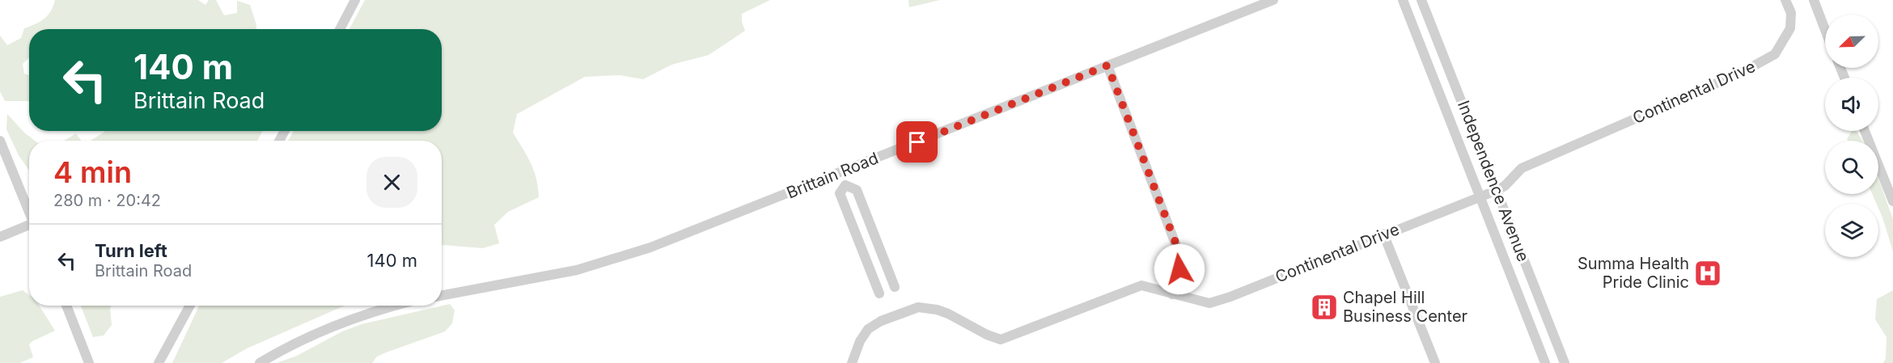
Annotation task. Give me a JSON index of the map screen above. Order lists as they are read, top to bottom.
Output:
{
  "streets": {
    "street": ["Continental Drive", "Brittain Road", "Independence Avenue"]
  },
  "crossings": [
    ["Continental Drive", "Independence Avenue"]
  ],
  "places": {
    "hospital": ["Summa Health Pride Clinic"],
    "building": ["Chapel Hill Business Center"]
  },
  "north": "bottom left",
  "page": {
    "turn": ["140 m", "Brittain Road"],
    "heading": ["4 min", "280 m · 20:42"],
    "list": [
      {
        "name": "Turn left",
        "note": "Brittain Road",
        "value": "140 m"
      }
    ]
  }
}
